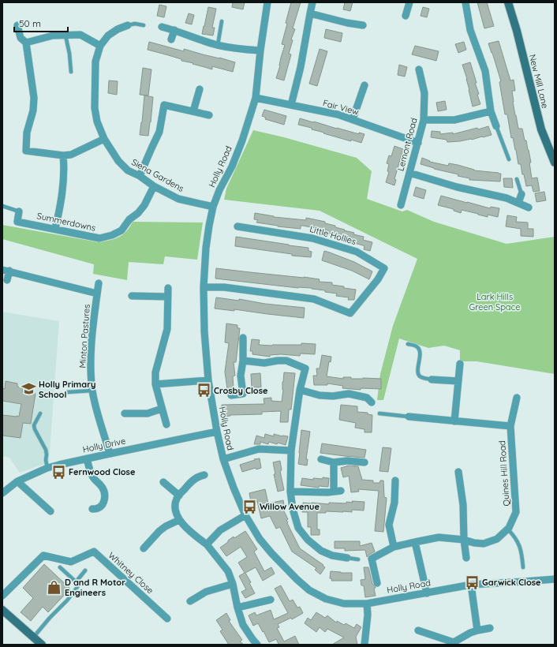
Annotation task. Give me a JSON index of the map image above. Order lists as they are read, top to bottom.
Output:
{
  "streets": {
    "street": [
      "New Mill Lane",
      "Fair View",
      "Lemont Road",
      "Holly Road",
      "Siena Gardens",
      "Summerdowns",
      "Little Hollies",
      "Minton Pastures",
      "Holly Drive",
      "Quines Hill Road",
      "Whitney Close"
    ]
  },
  "crossings": [
    ["Fair View", "Lemont Road"],
    ["Fair View", "Holly Road"],
    ["Holly Road", "Siena Gardens"],
    ["Holly Road", "Little Hollies"],
    ["Holly Road", "Holly Drive"],
    ["Siena Gardens", "Summerdowns"],
    ["Minton Pastures", "Holly Drive"]
  ],
  "parks": ["Lark Hills Green Space"],
  "places": {
    "school or university": ["Holly Primary School"],
    "bus stop": [
      "Crosby Close",
      "Fernwood Close",
      "Willow Avenue",
      "Garwick Close"
    ],
    "shop": ["D and R Motor Engineers"]
  },
  "scale_bar": "50 m"
}
